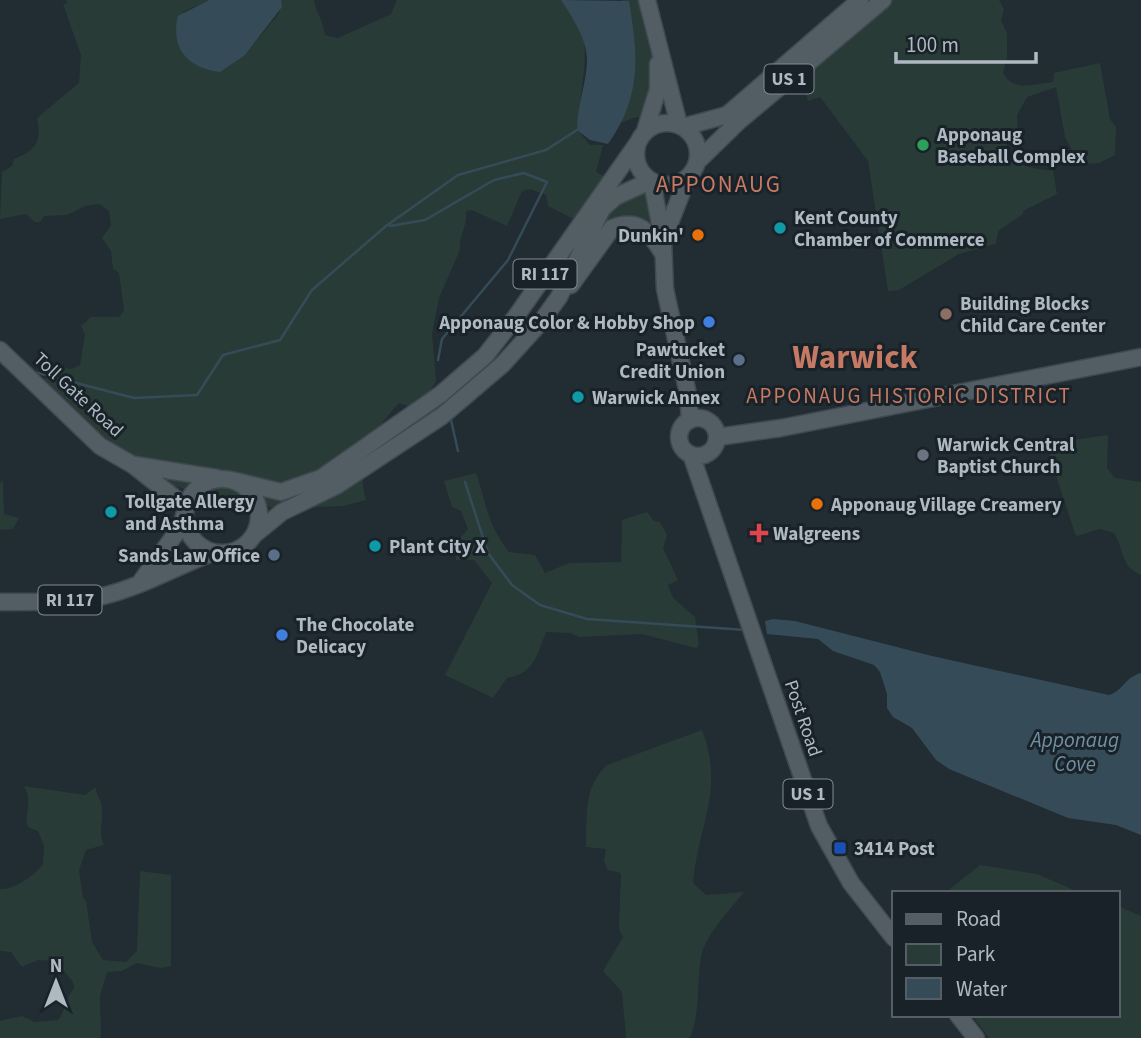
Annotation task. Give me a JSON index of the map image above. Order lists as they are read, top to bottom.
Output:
{
  "streets": {
    "main road": [
      "US 1",
      "RI 117",
      "Toll Gate Road",
      "Post Road"
    ]
  },
  "crossings": [
    ["US 1", "RI 117"],
    ["US 1", "Post Road"],
    ["RI 117", "Toll Gate Road"]
  ],
  "districts": ["APPONAUG", "Warwick", "APPONAUG HISTORIC DISTRICT"],
  "water": ["Apponaug Cove"],
  "places": {
    "other": [
      "Apponaug Baseball Complex",
      "Kent County Chamber of Commerce",
      "Dunkin'",
      "Building Blocks Child Care Center",
      "Apponaug Color & Hobby Shop",
      "Pawtucket Credit Union",
      "Warwick Annex",
      "Warwick Central Baptist Church",
      "Apponaug Village Creamery",
      "Tollgate Allergy and Asthma",
      "Plant City X",
      "Sands Law Office",
      "The Chocolate Delicacy"
    ],
    "health": ["Walgreens"],
    "transit": ["3414 Post"]
  },
  "legend": ["Road", "Park", "Water"],
  "scale_bar": "100 m",
  "north": "top"
}
